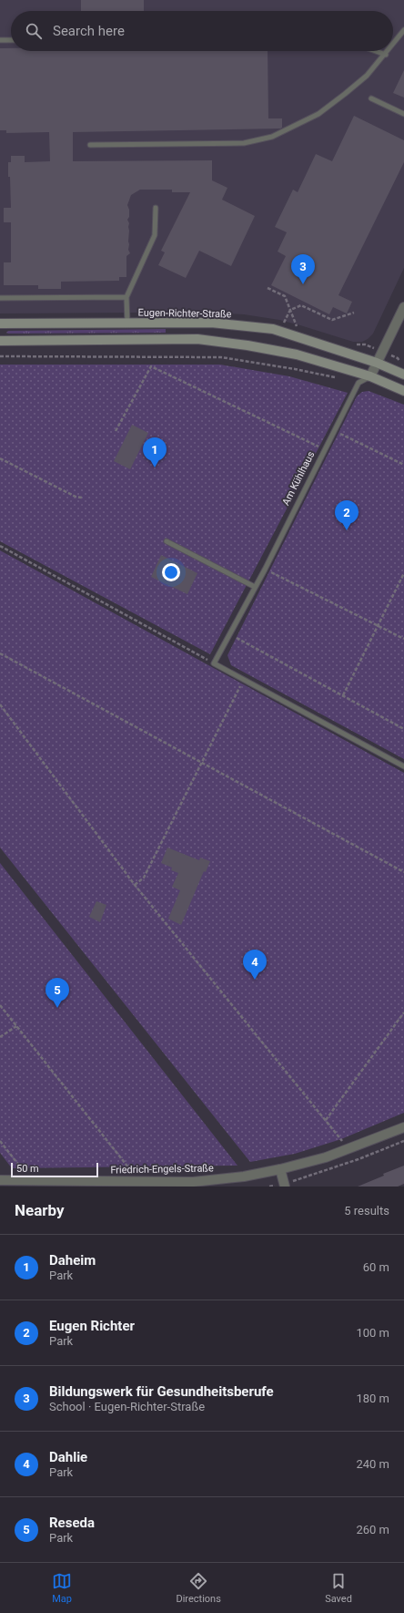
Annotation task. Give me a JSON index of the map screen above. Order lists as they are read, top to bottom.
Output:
{
  "streets": {
    "main road": ["Eugen-Richter-Straße"],
    "street": ["Am Kühlhaus", "Friedrich-Engels-Straße"]
  },
  "crossings": [
    ["Eugen-Richter-Straße", "Am Kühlhaus"]
  ],
  "scale_bar": "50 m",
  "page": {
    "search": "Search here",
    "pins": [
      "3",
      "1",
      "2",
      "4",
      "5"
    ],
    "scale": "50 m",
    "heading": ["Nearby", "5 results"],
    "list": [
      {
        "mark": "1",
        "name": "Daheim",
        "note": "Park",
        "value": "60 m"
      },
      {
        "mark": "2",
        "name": "Eugen Richter",
        "note": "Park",
        "value": "100 m"
      },
      {
        "mark": "3",
        "name": "Bildungswerk für Gesundheitsberufe",
        "note": "School · Eugen-Richter-Straße",
        "value": "180 m"
      },
      {
        "mark": "4",
        "name": "Dahlie",
        "note": "Park",
        "value": "240 m"
      },
      {
        "mark": "5",
        "name": "Reseda",
        "note": "Park",
        "value": "260 m"
      }
    ],
    "nav": ["Map", "Directions", "Saved"]
  }
}
